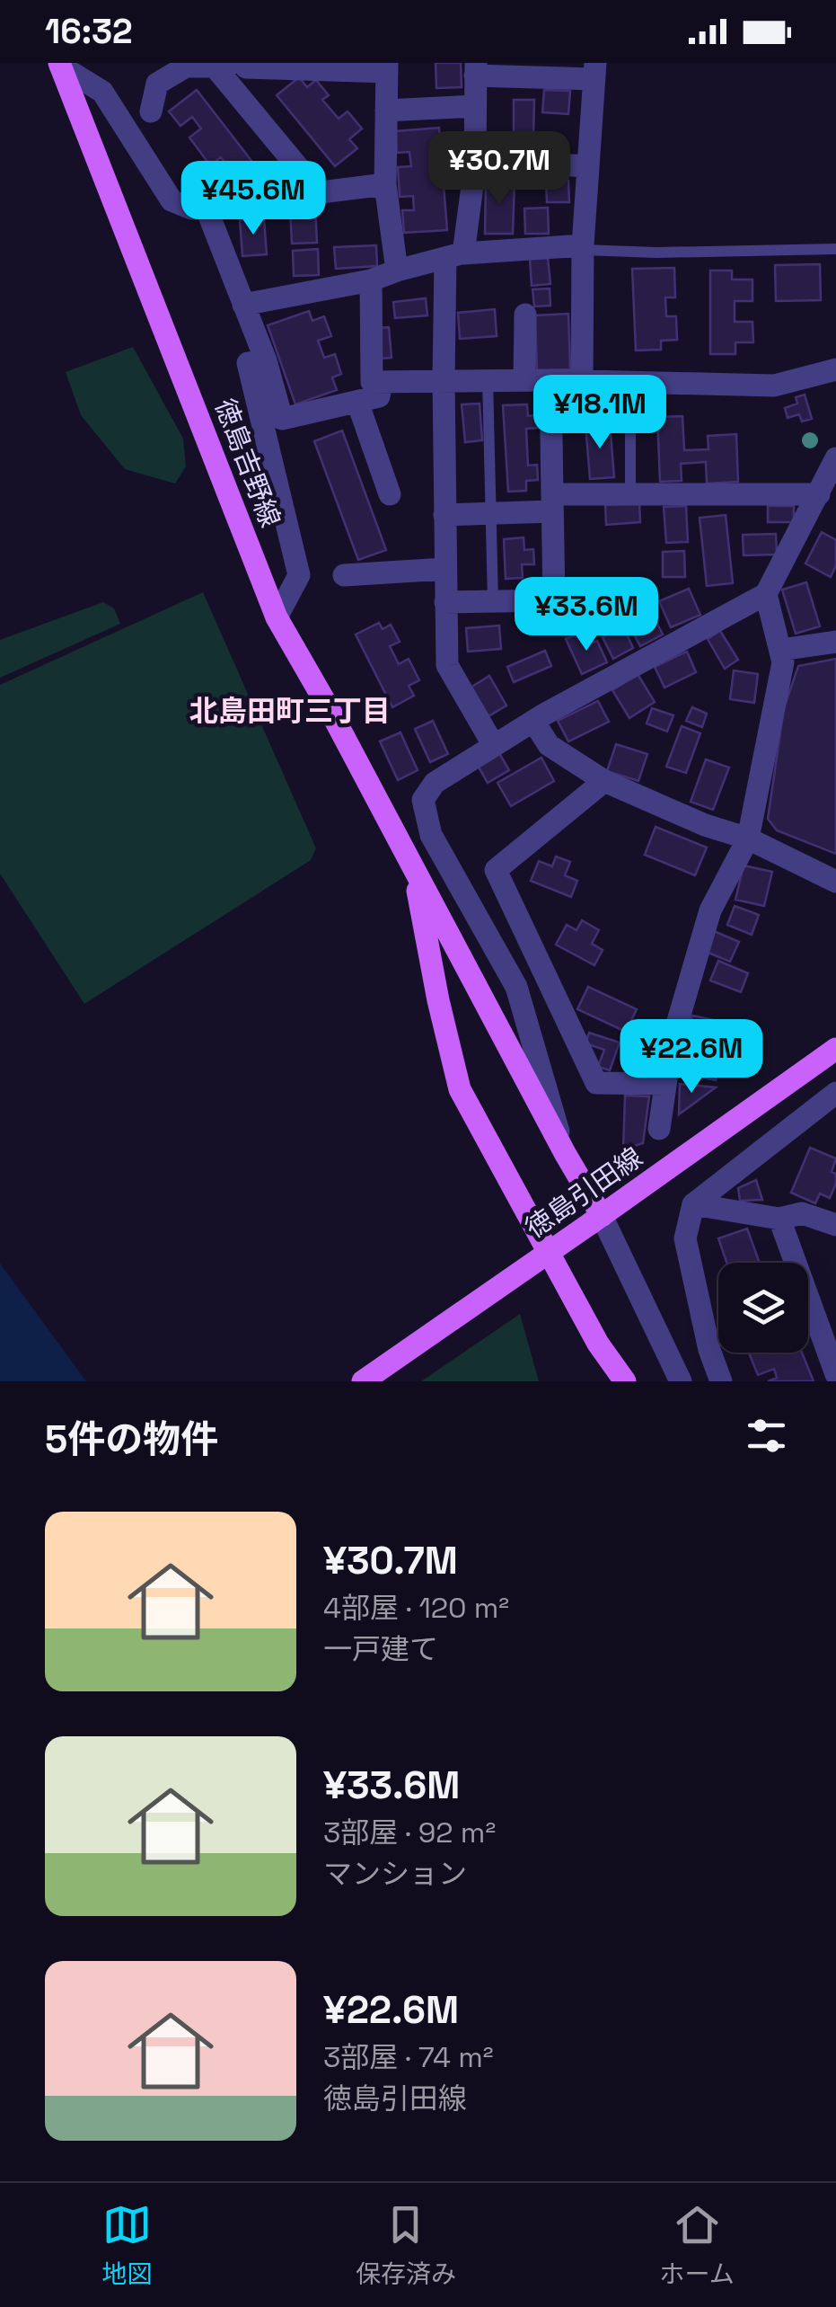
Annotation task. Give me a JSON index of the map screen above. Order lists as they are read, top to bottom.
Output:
{
  "streets": {
    "main road": ["徳島吉野線", "徳島引田線"]
  },
  "crossings": [
    ["徳島吉野線", "徳島引田線"]
  ],
  "districts": ["北島田町三丁目"],
  "page": {
    "status": "16:32",
    "price": [
      "¥30.7M",
      "¥45.6M",
      "¥18.1M",
      "¥33.6M",
      "¥22.6M"
    ],
    "heading": "5件の物件",
    "list": [
      {
        "name": "¥30.7M",
        "note": "4部屋 · 120 m² · 一戸建て"
      },
      {
        "name": "¥33.6M",
        "note": "3部屋 · 92 m² · マンション"
      },
      {
        "name": "¥22.6M",
        "note": "3部屋 · 74 m² · 徳島引田線"
      }
    ],
    "tabs": ["地図", "保存済み", "ホーム"]
  }
}
